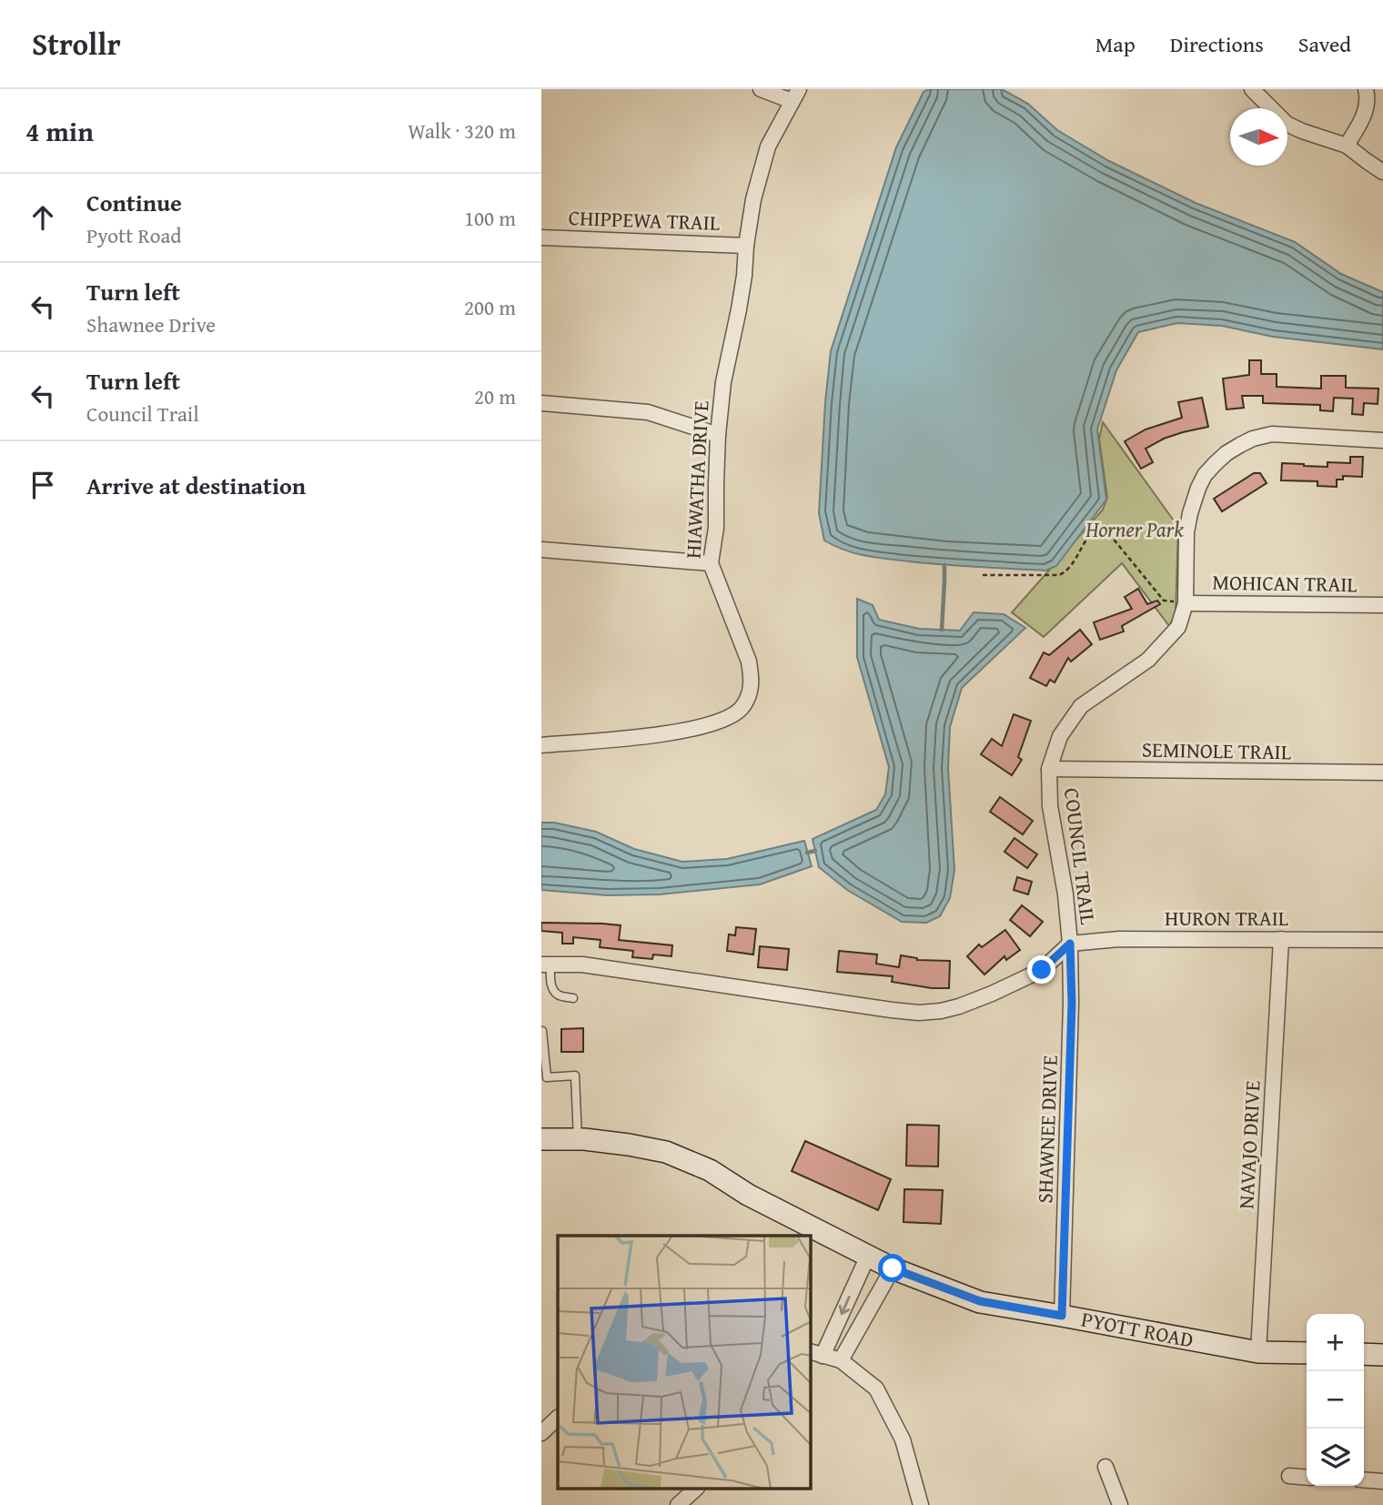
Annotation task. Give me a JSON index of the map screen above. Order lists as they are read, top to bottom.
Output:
{
  "streets": {
    "street": [
      "CHIPPEWA TRAIL",
      "HIAWATHA DRIVE",
      "MOHICAN TRAIL",
      "SEMINOLE TRAIL",
      "COUNCIL TRAIL",
      "HURON TRAIL",
      "SHAWNEE DRIVE",
      "NAVAJO DRIVE",
      "PYOTT ROAD"
    ]
  },
  "crossings": [
    ["CHIPPEWA TRAIL", "HIAWATHA DRIVE"],
    ["MOHICAN TRAIL", "COUNCIL TRAIL"],
    ["SEMINOLE TRAIL", "COUNCIL TRAIL"],
    ["COUNCIL TRAIL", "HURON TRAIL"],
    ["COUNCIL TRAIL", "SHAWNEE DRIVE"],
    ["HURON TRAIL", "SHAWNEE DRIVE"],
    ["HURON TRAIL", "NAVAJO DRIVE"],
    ["SHAWNEE DRIVE", "PYOTT ROAD"],
    ["NAVAJO DRIVE", "PYOTT ROAD"]
  ],
  "parks": ["Horner Park"],
  "north": "right",
  "page": {
    "header": "Strollr",
    "nav": ["Map", "Directions", "Saved"],
    "heading": ["4 min", "Walk · 320 m"],
    "list": [
      ["Continue", "Pyott Road", "100 m"],
      ["Turn left", "Shawnee Drive", "200 m"],
      ["Turn left", "Council Trail", "20 m"],
      "Arrive at destination"
    ],
    "map_buttons": ["+", "−"]
  }
}
